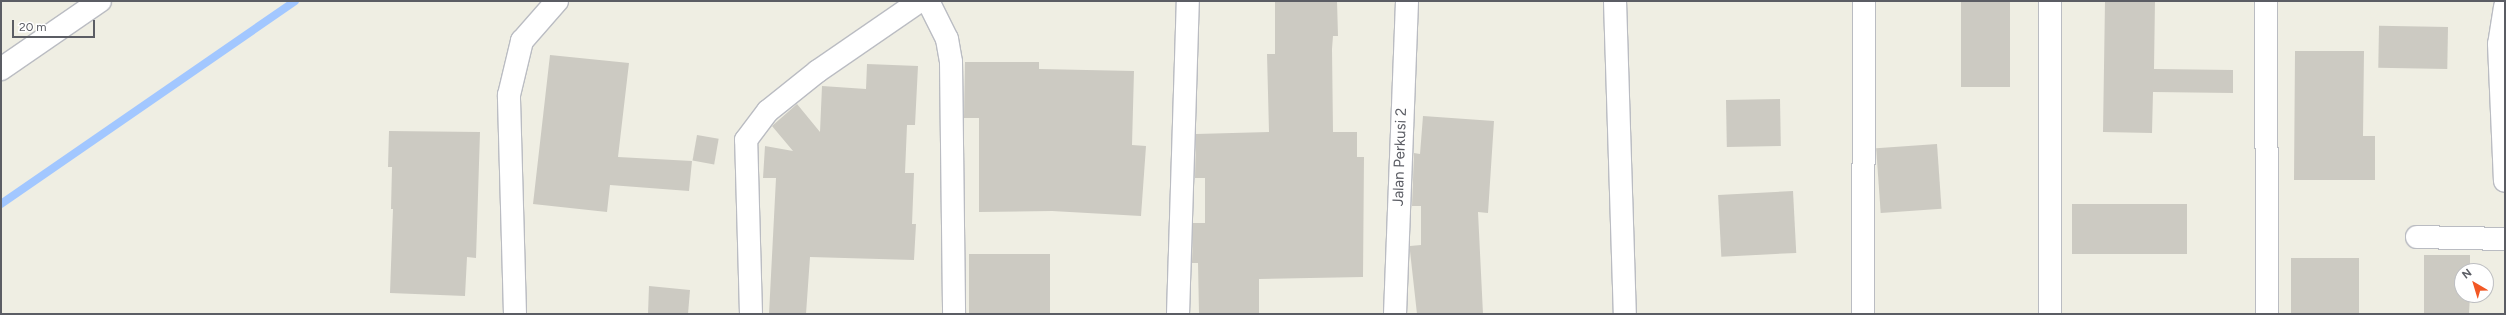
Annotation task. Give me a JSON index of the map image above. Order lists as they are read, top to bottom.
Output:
{
  "streets": {
    "street": ["Jalan Perkusi 2"]
  },
  "scale_bar": "20 m",
  "north": "top left"
}
